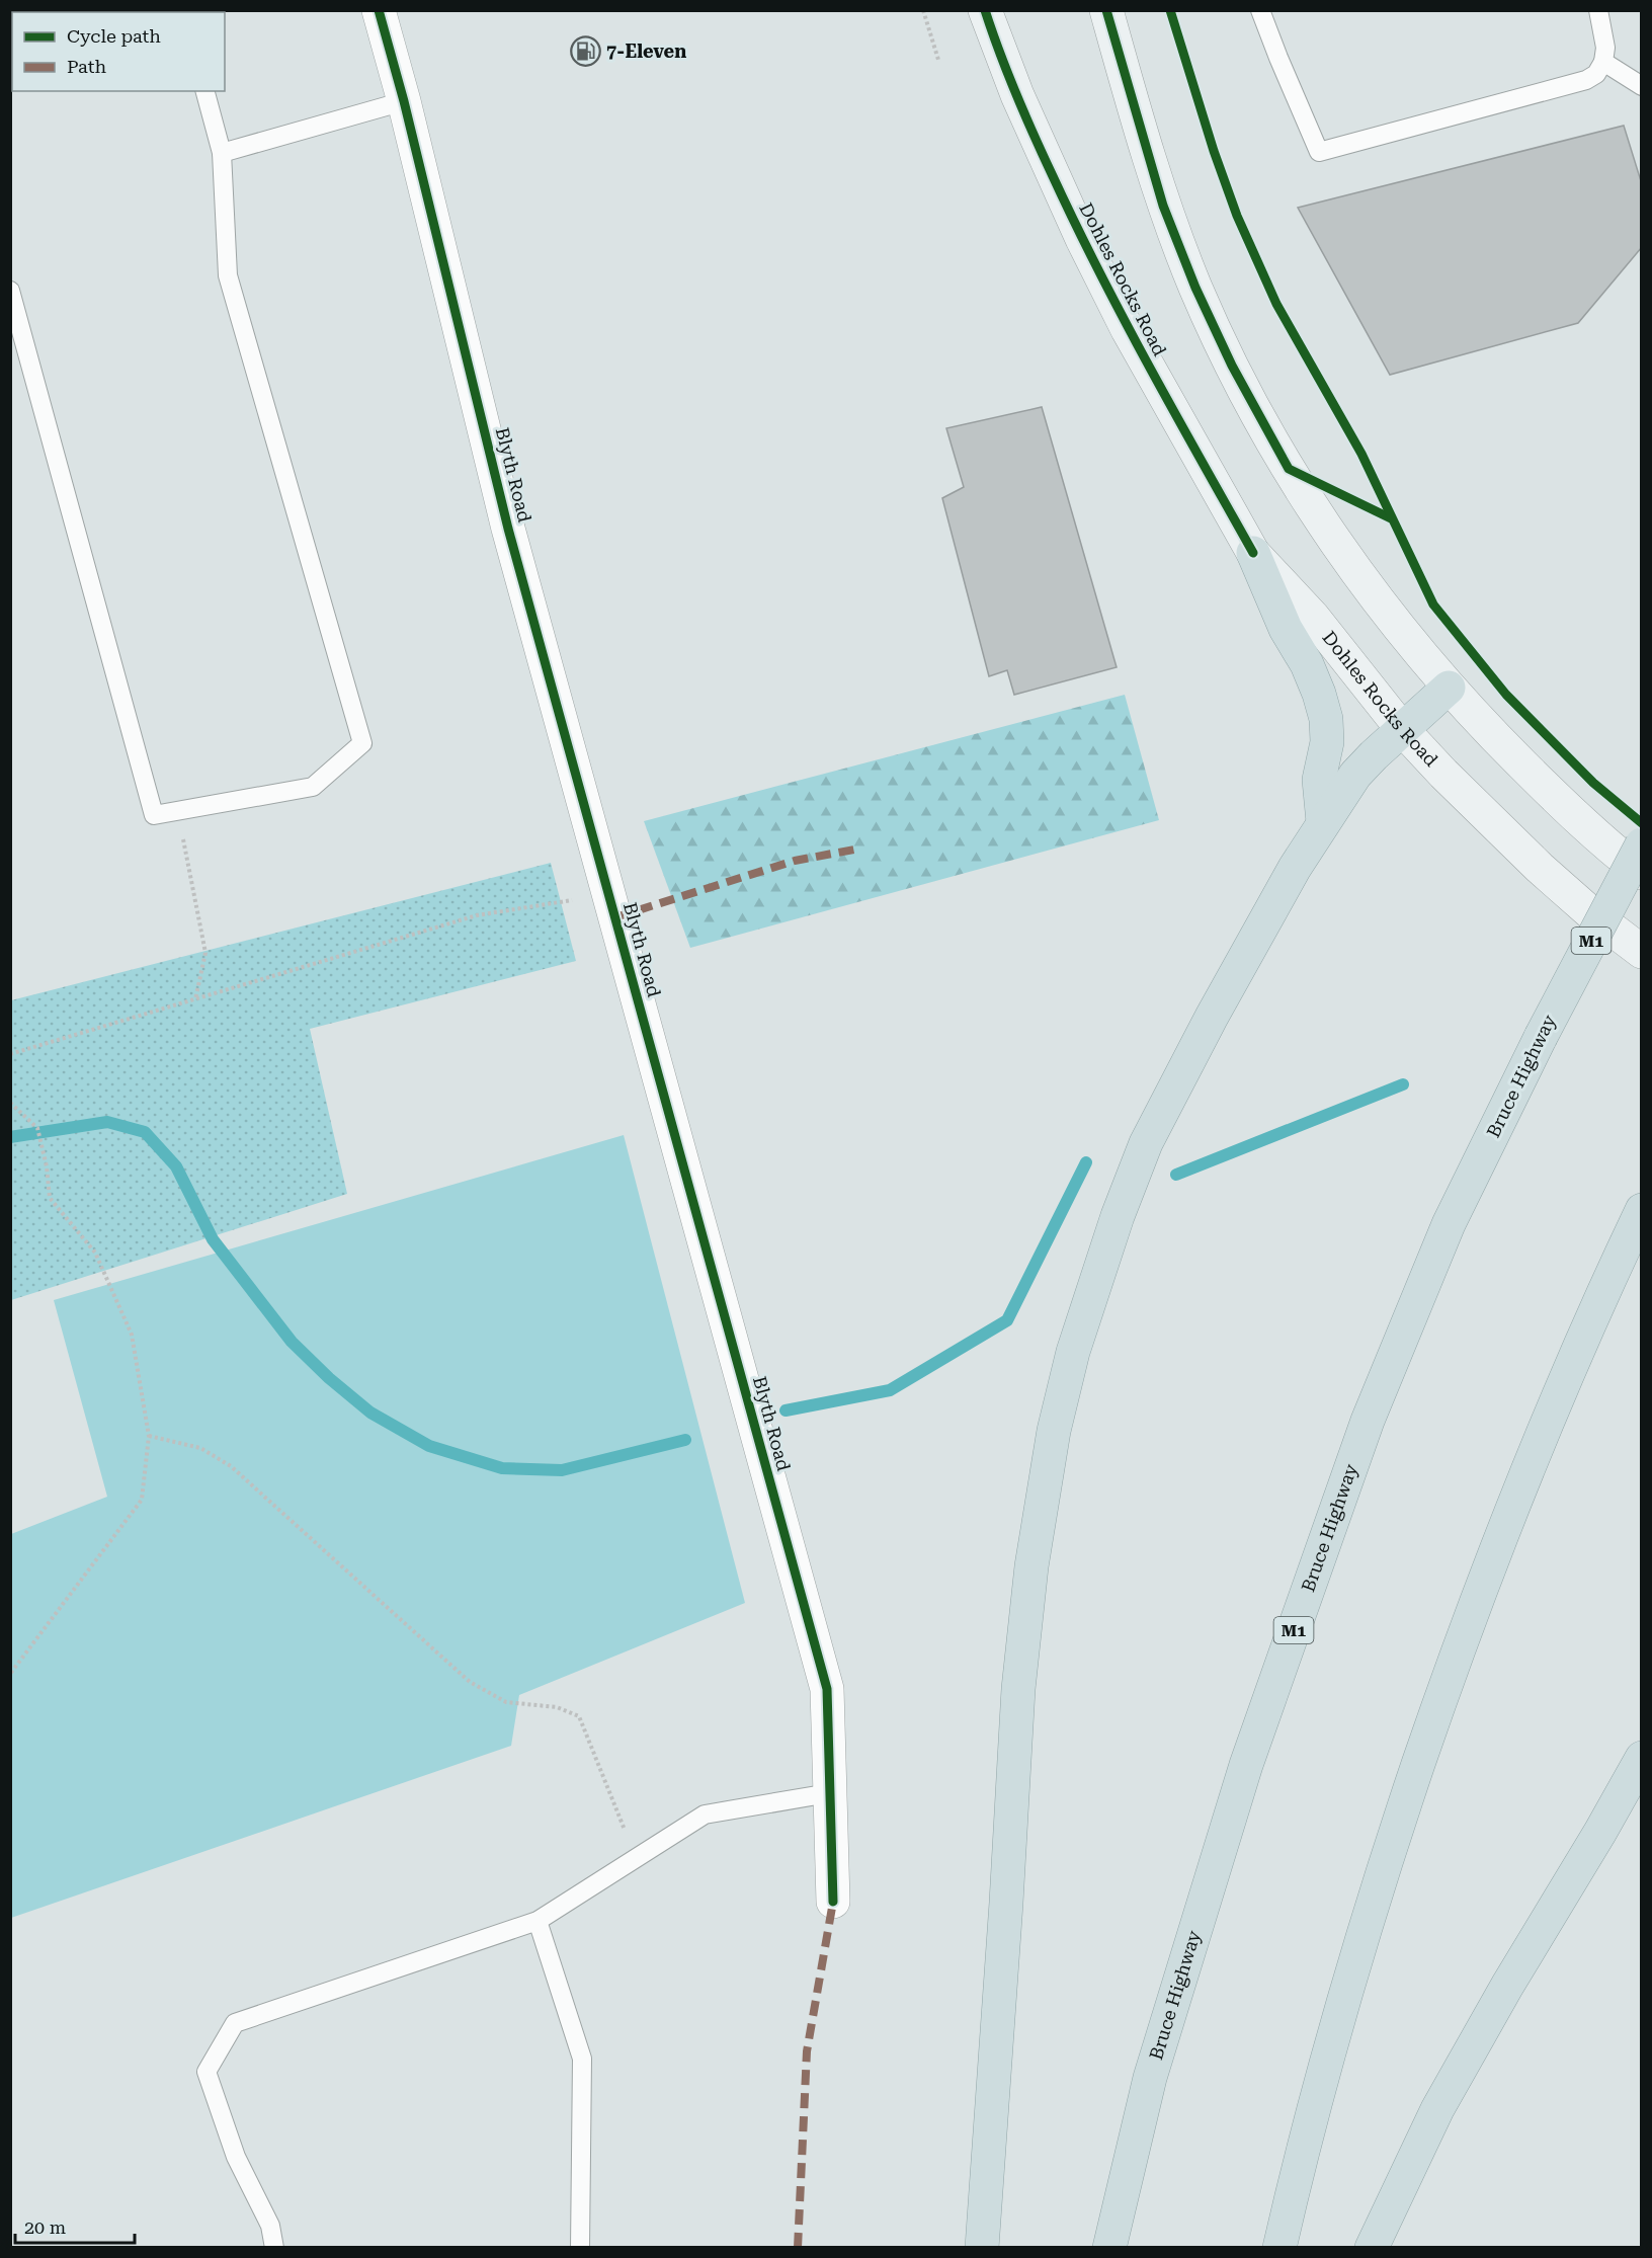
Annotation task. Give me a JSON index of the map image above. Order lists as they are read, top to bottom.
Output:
{
  "streets": {
    "highway": ["M1", "Bruce Highway"],
    "main road": ["Dohles Rocks Road"],
    "street": ["Blyth Road"]
  },
  "places": {
    "fuel station": ["7-Eleven"]
  },
  "legend": ["Cycle path", "Path"],
  "scale_bar": "20 m"
}
